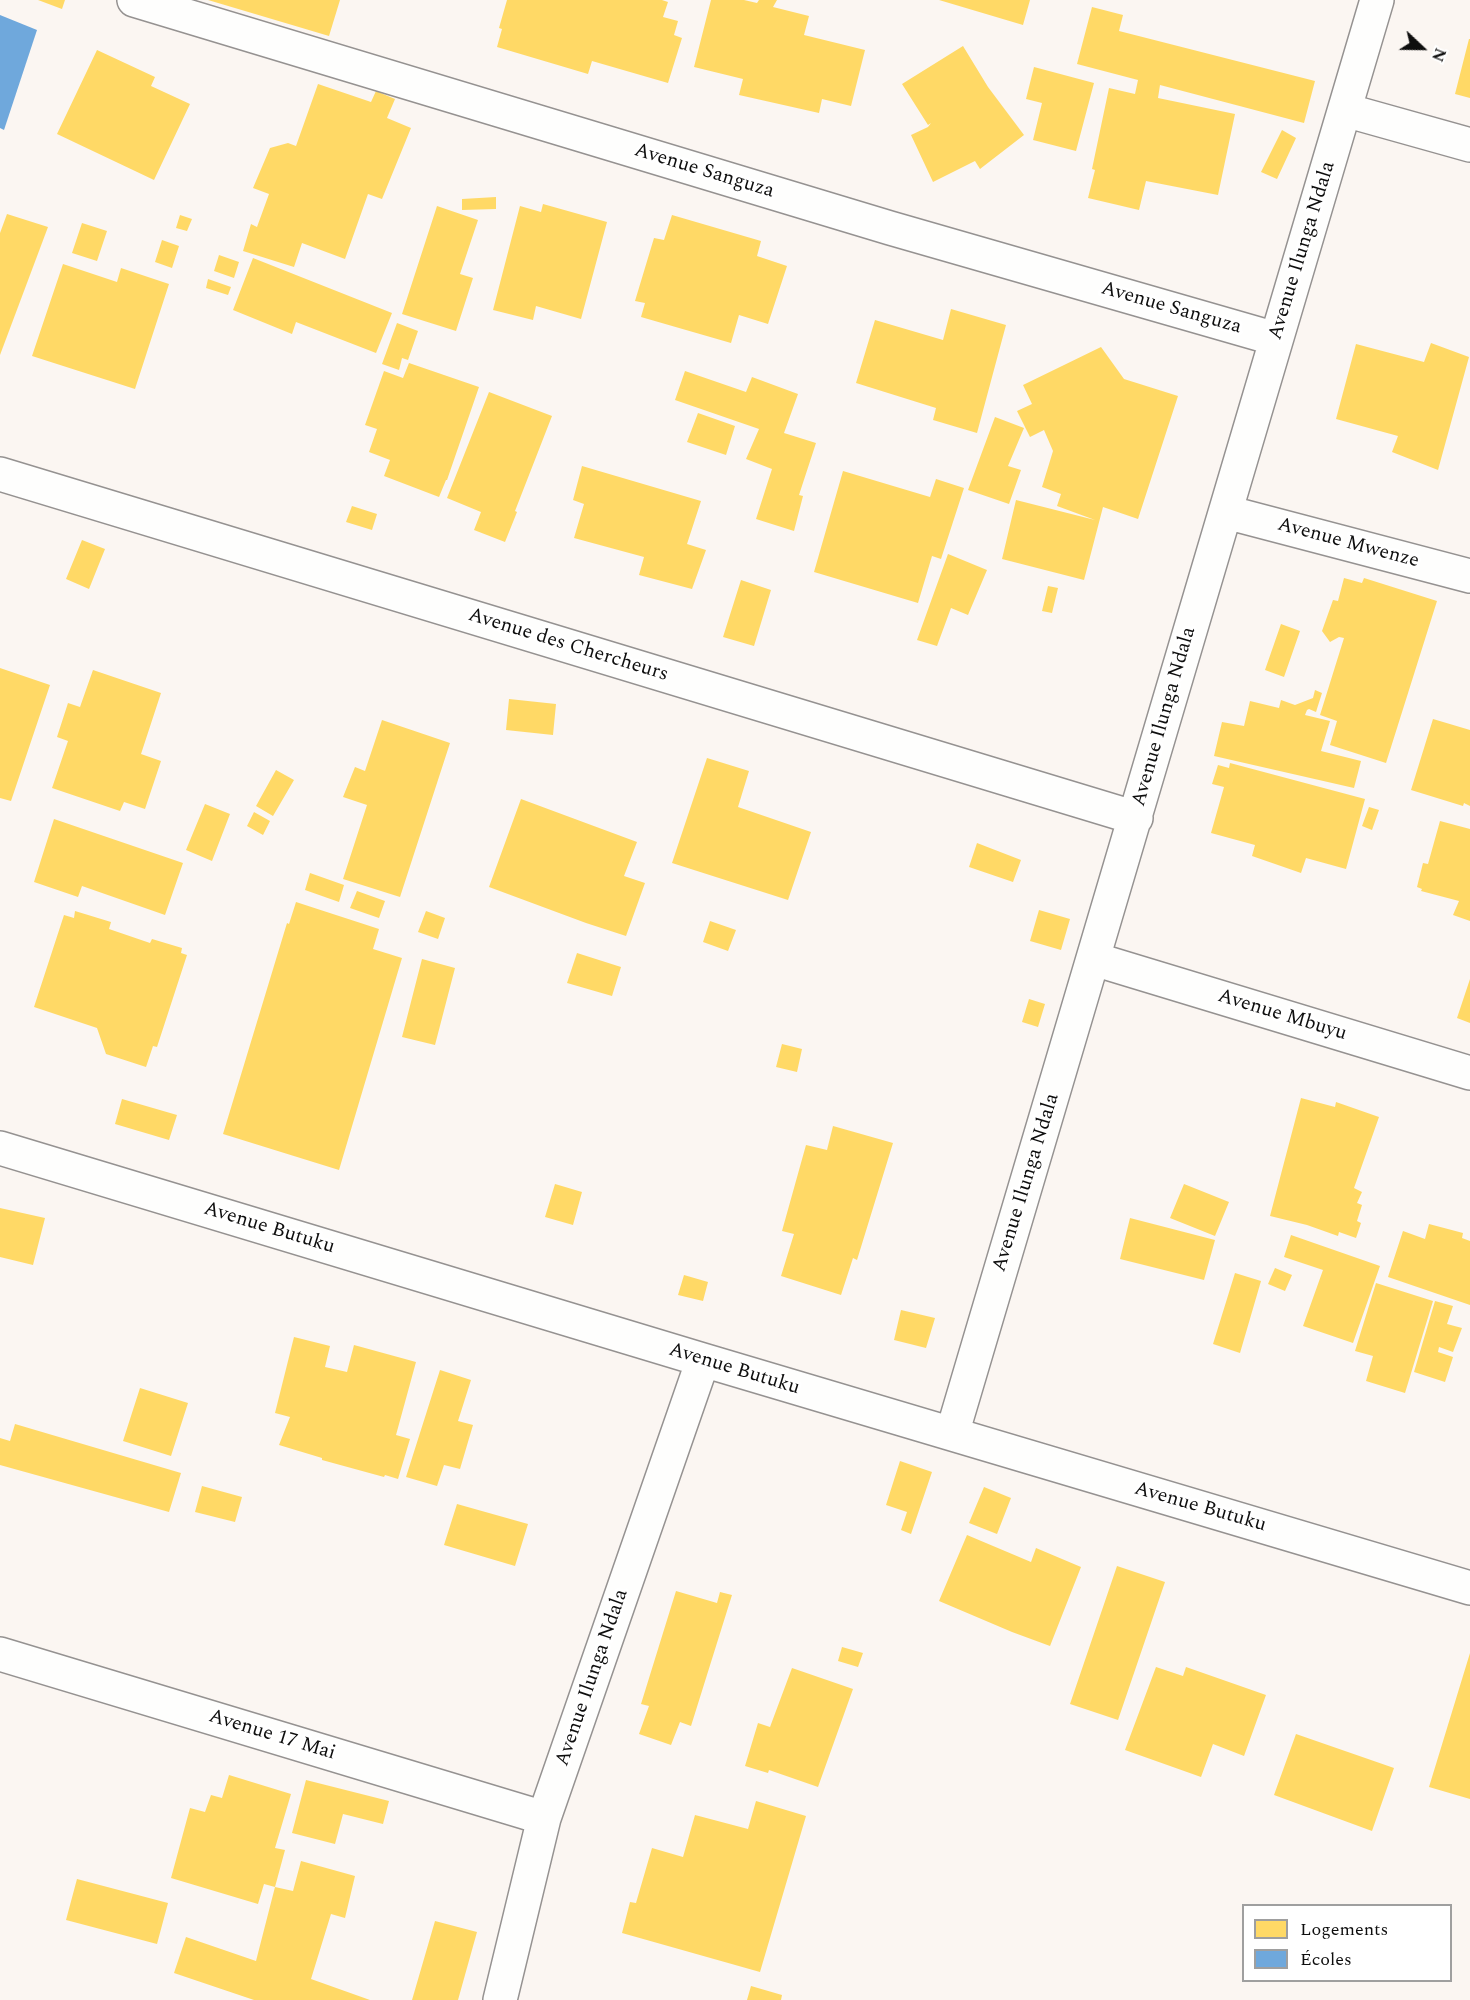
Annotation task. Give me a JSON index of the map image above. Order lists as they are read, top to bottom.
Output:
{
  "streets": {
    "street": [
      "Avenue Sanguza",
      "Avenue Ilunga Ndala",
      "Avenue Mwenze",
      "Avenue des Chercheurs",
      "Avenue Mbuyu",
      "Avenue Butuku",
      "Avenue 17 Mai"
    ]
  },
  "crossings": [
    ["Avenue Sanguza", "Avenue Ilunga Ndala"],
    ["Avenue Ilunga Ndala", "Avenue Mwenze"],
    ["Avenue Ilunga Ndala", "Avenue des Chercheurs"],
    ["Avenue Ilunga Ndala", "Avenue Mbuyu"],
    ["Avenue Ilunga Ndala", "Avenue Butuku"],
    ["Avenue Ilunga Ndala", "Avenue 17 Mai"]
  ],
  "legend": ["Logements", "Écoles"],
  "north": "right"
}
